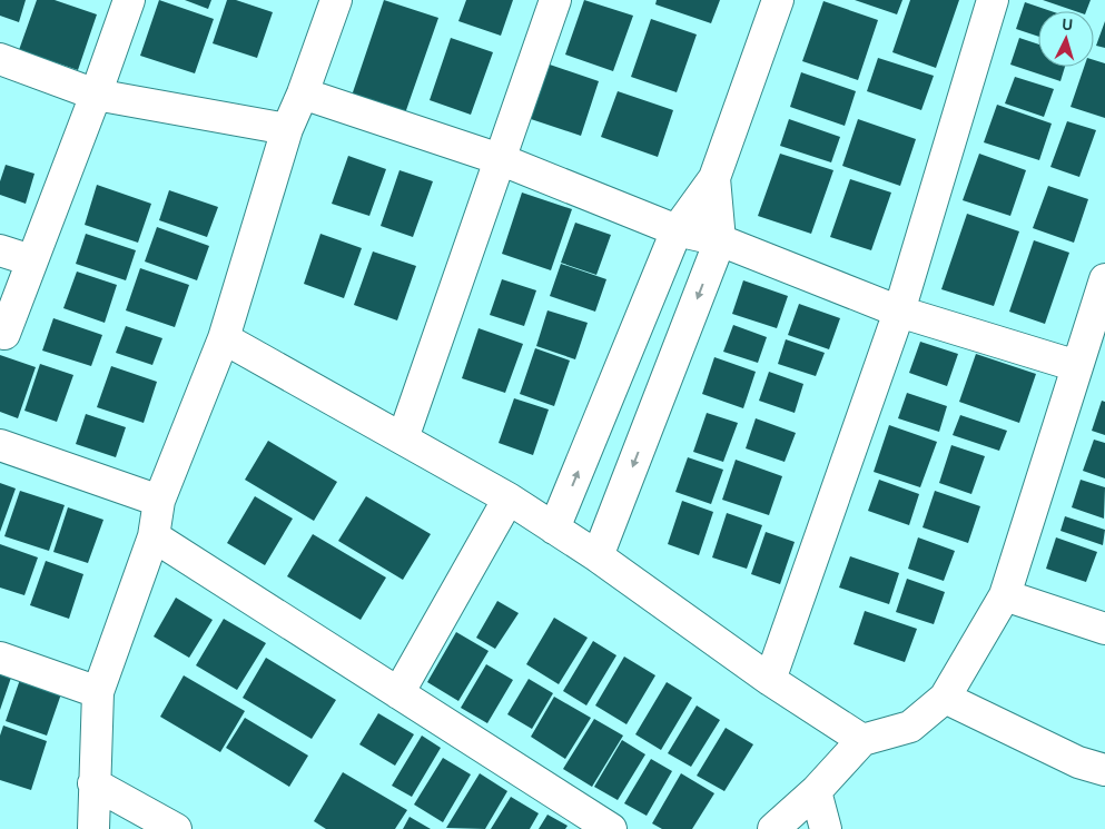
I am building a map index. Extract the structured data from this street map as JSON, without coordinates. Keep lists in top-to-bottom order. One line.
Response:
{"north":"top"}
